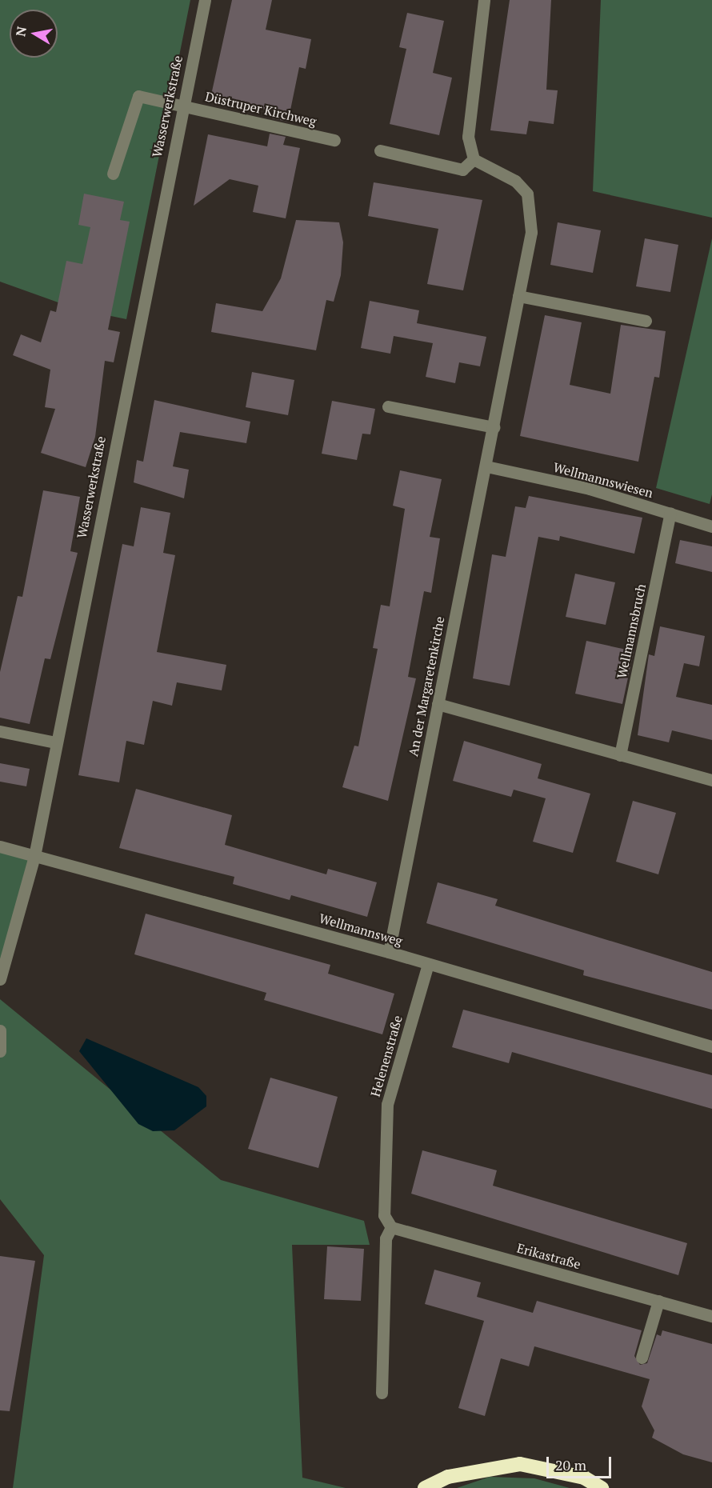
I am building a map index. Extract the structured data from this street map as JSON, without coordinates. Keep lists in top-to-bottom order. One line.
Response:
{"streets":{"street":["Wasserwerkstraße","Düstruper Kirchweg","Wellmannswiesen","Wellmannsbruch","An der Margaretenkirche","Wellmannsweg","Helenenstraße","Erikastraße"]},"crossings":[["Wasserwerkstraße","Düstruper Kirchweg"],["Wasserwerkstraße","Wellmannsweg"],["Wellmannswiesen","Wellmannsbruch"],["Wellmannswiesen","An der Margaretenkirche"],["An der Margaretenkirche","Wellmannsweg"],["Wellmannsweg","Helenenstraße"],["Helenenstraße","Erikastraße"]],"scale_bar":"20 m","north":"left"}
